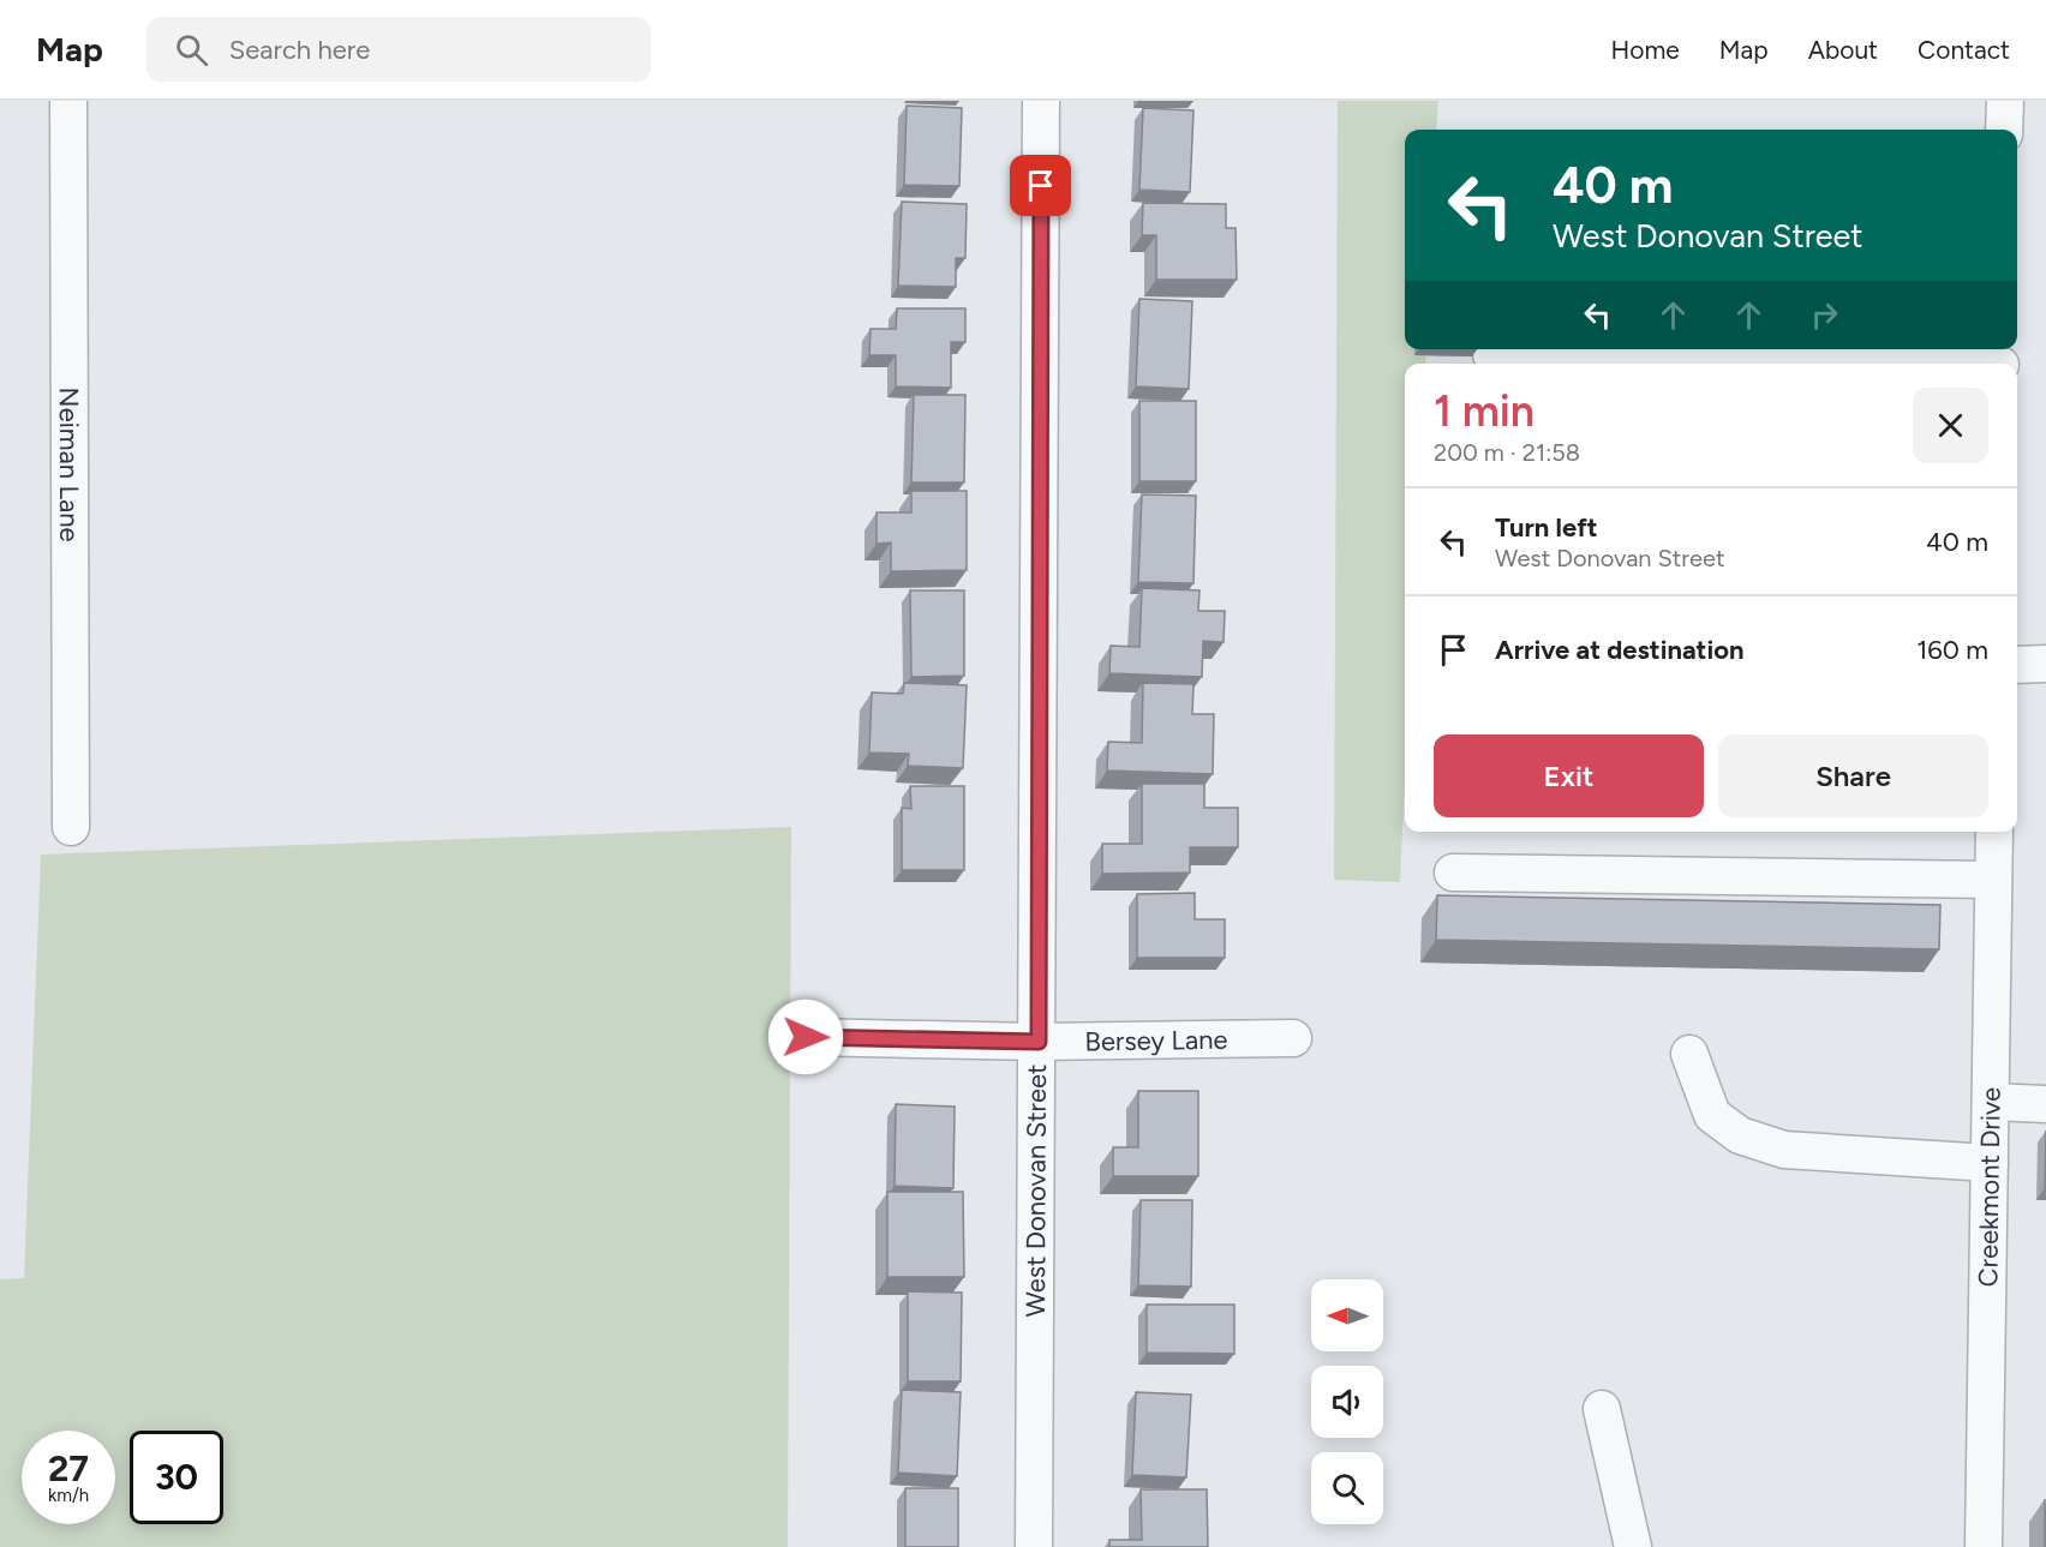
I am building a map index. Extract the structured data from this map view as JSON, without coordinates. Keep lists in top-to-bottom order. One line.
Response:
{"streets":{"street":["Neiman Lane","Bersey Lane","Creekmont Drive","West Donovan Street"]},"crossings":[["Bersey Lane","West Donovan Street"]],"north":"left","page":{"header":"Map","search":"Search here","nav":["Home","Map","About","Contact"],"turn":["40 m","West Donovan Street"],"heading":["1 min","200 m · 21:58"],"list":[{"name":"Turn left","note":"West Donovan Street","value":"40 m"},{"name":"Arrive at destination","value":"160 m"}],"buttons":["Exit","Share"],"speed":"27 km/h","limit":"30"}}
